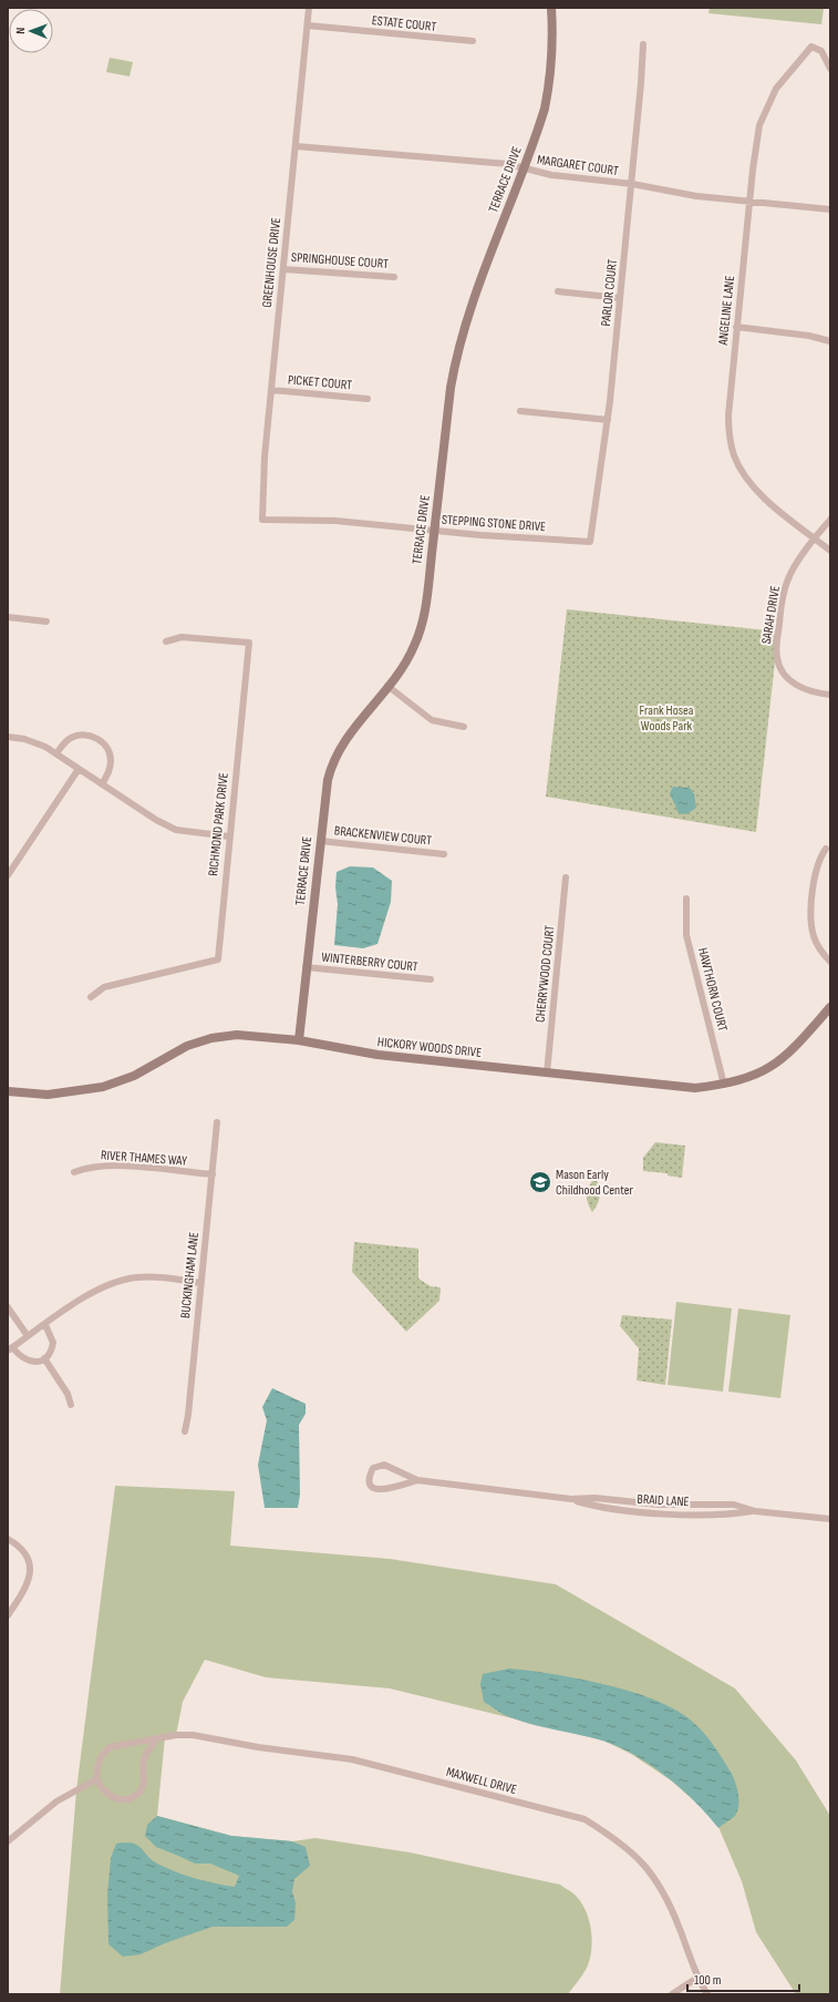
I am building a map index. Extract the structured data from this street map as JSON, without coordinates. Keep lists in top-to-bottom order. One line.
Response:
{"streets":{"street":["ESTATE COURT","MARGARET COURT","TERRACE DRIVE","SPRINGHOUSE COURT","GREENHOUSE DRIVE","PARLOR COURT","ANGELINE LANE","PICKET COURT","STEPPING STONE DRIVE","SARAH DRIVE","RICHMOND PARK DRIVE","BRACKENVIEW COURT","WINTERBERRY COURT","CHERRYWOOD COURT","HAWTHORN COURT","HICKORY WOODS DRIVE","RIVER THAMES WAY","BUCKINGHAM LANE","BRAID LANE","MAXWELL DRIVE"]},"crossings":[["ESTATE COURT","GREENHOUSE DRIVE"],["MARGARET COURT","TERRACE DRIVE"],["MARGARET COURT","GREENHOUSE DRIVE"],["MARGARET COURT","PARLOR COURT"],["MARGARET COURT","ANGELINE LANE"],["TERRACE DRIVE","STEPPING STONE DRIVE"],["TERRACE DRIVE","BRACKENVIEW COURT"],["TERRACE DRIVE","WINTERBERRY COURT"],["TERRACE DRIVE","HICKORY WOODS DRIVE"],["SPRINGHOUSE COURT","GREENHOUSE DRIVE"],["GREENHOUSE DRIVE","PICKET COURT"],["GREENHOUSE DRIVE","STEPPING STONE DRIVE"],["PARLOR COURT","STEPPING STONE DRIVE"],["ANGELINE LANE","SARAH DRIVE"],["CHERRYWOOD COURT","HICKORY WOODS DRIVE"],["HAWTHORN COURT","HICKORY WOODS DRIVE"],["RIVER THAMES WAY","BUCKINGHAM LANE"]],"parks":["Frank Hosea Woods Park"],"places":{"school or university":["Mason Early Childhood Center"]},"scale_bar":"100 m","north":"left"}
